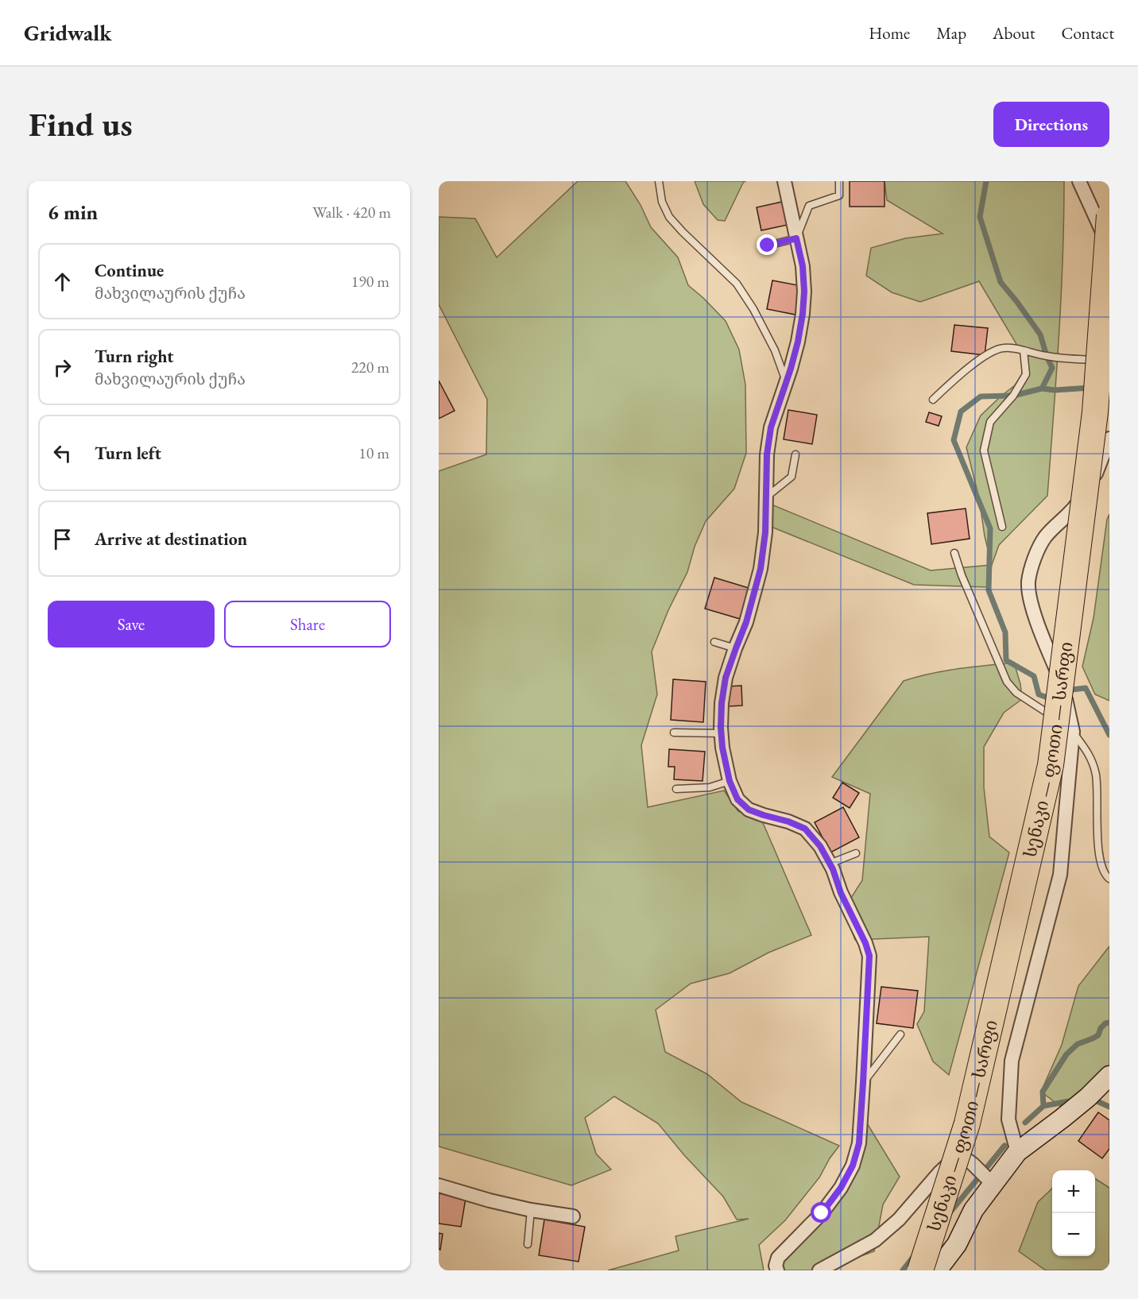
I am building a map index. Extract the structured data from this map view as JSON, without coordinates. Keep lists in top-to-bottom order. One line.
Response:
{"streets":{"highway":["სენაკი — ფოთი — სარფი"]},"page":{"header":"Gridwalk","nav":["Home","Map","About","Contact"],"buttons":["Directions",["Save","Share"]],"title":"Find us","heading":["6 min","Walk · 420 m"],"list":[["Continue","მახვილაურის ქუჩა","190 m"],["Turn right","მახვილაურის ქუჩა","220 m"],["Turn left","10 m"],"Arrive at destination"],"map_buttons":["+","−"]}}
